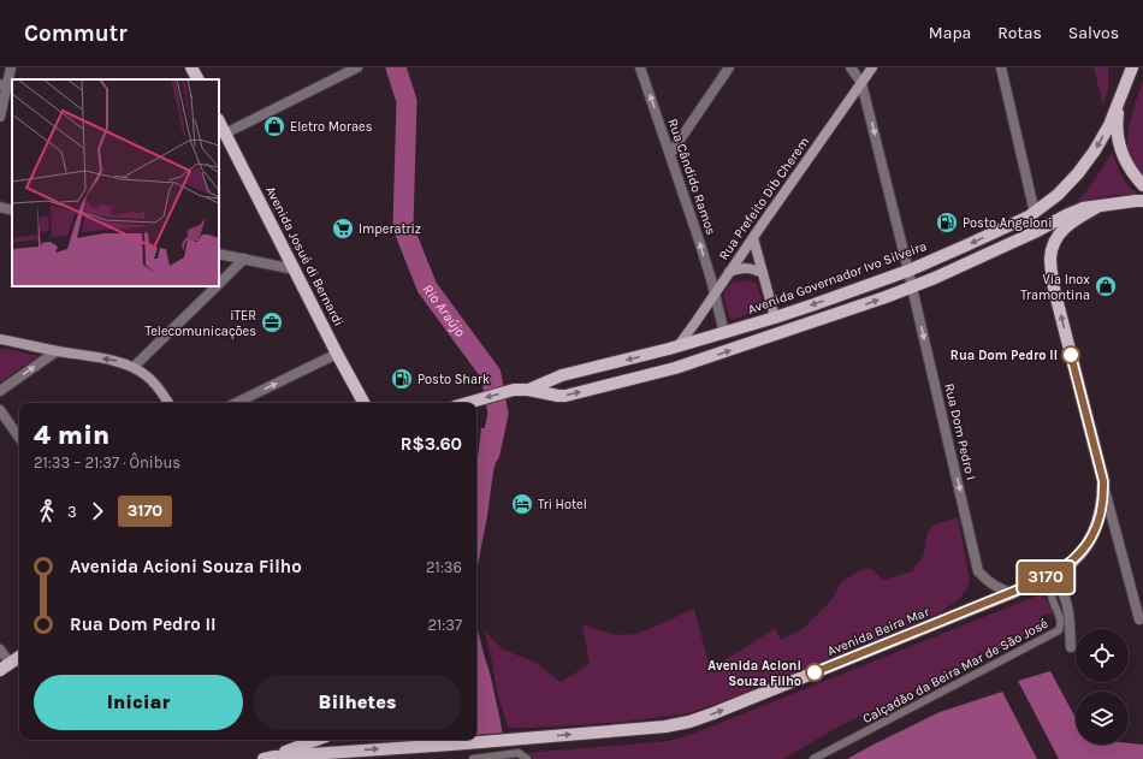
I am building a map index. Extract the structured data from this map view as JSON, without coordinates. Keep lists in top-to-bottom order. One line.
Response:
{"streets":{"main road":["Rua Prefeito Dib Cherem","Avenida Josué di Bernardi","Avenida Governador Ivo Silveira","Avenida Beira Mar"],"street":["Rua Cândido Ramos","Rua Dom Pedro I","Calçadão da Beira Mar de São José"]},"crossings":[["Rua Cândido Ramos","Rua Prefeito Dib Cherem"],["Rua Cândido Ramos","Avenida Governador Ivo Silveira"],["Rua Prefeito Dib Cherem","Avenida Governador Ivo Silveira"],["Rua Prefeito Dib Cherem","Rua Dom Pedro I"],["Avenida Governador Ivo Silveira","Rua Dom Pedro I"],["Rua Dom Pedro I","Avenida Beira Mar"],["Avenida Beira Mar","Calçadão da Beira Mar de São José"]],"one_way":["Rua Cândido Ramos","Rua Dom Pedro I","Avenida Beira Mar"],"water":["Rio Araújo"],"places":{"shop":["Eletro Moraes","Via Inox Tramontina"],"fuel station":["Posto Angeloni","Posto Shark"],"supermarket":["Imperatriz"],"office":["iTER Telecomunicações"],"other":["Rua Dom Pedro II","Avenida Acioni Souza Filho"],"hotel":["Tri Hotel"]},"lines":["bus line 3170"],"page":{"header":"Commutr","nav":["Mapa","Rotas","Salvos"],"on_map":"3170","heading":["4 min","21:33 – 21:37 · Ônibus","R$3.60"],"legs":["3","3170"],"list":[{"name":"Avenida Acioni Souza Filho","value":"21:36"},{"name":"Rua Dom Pedro II","value":"21:37"}],"buttons":["Iniciar","Bilhetes"]}}
